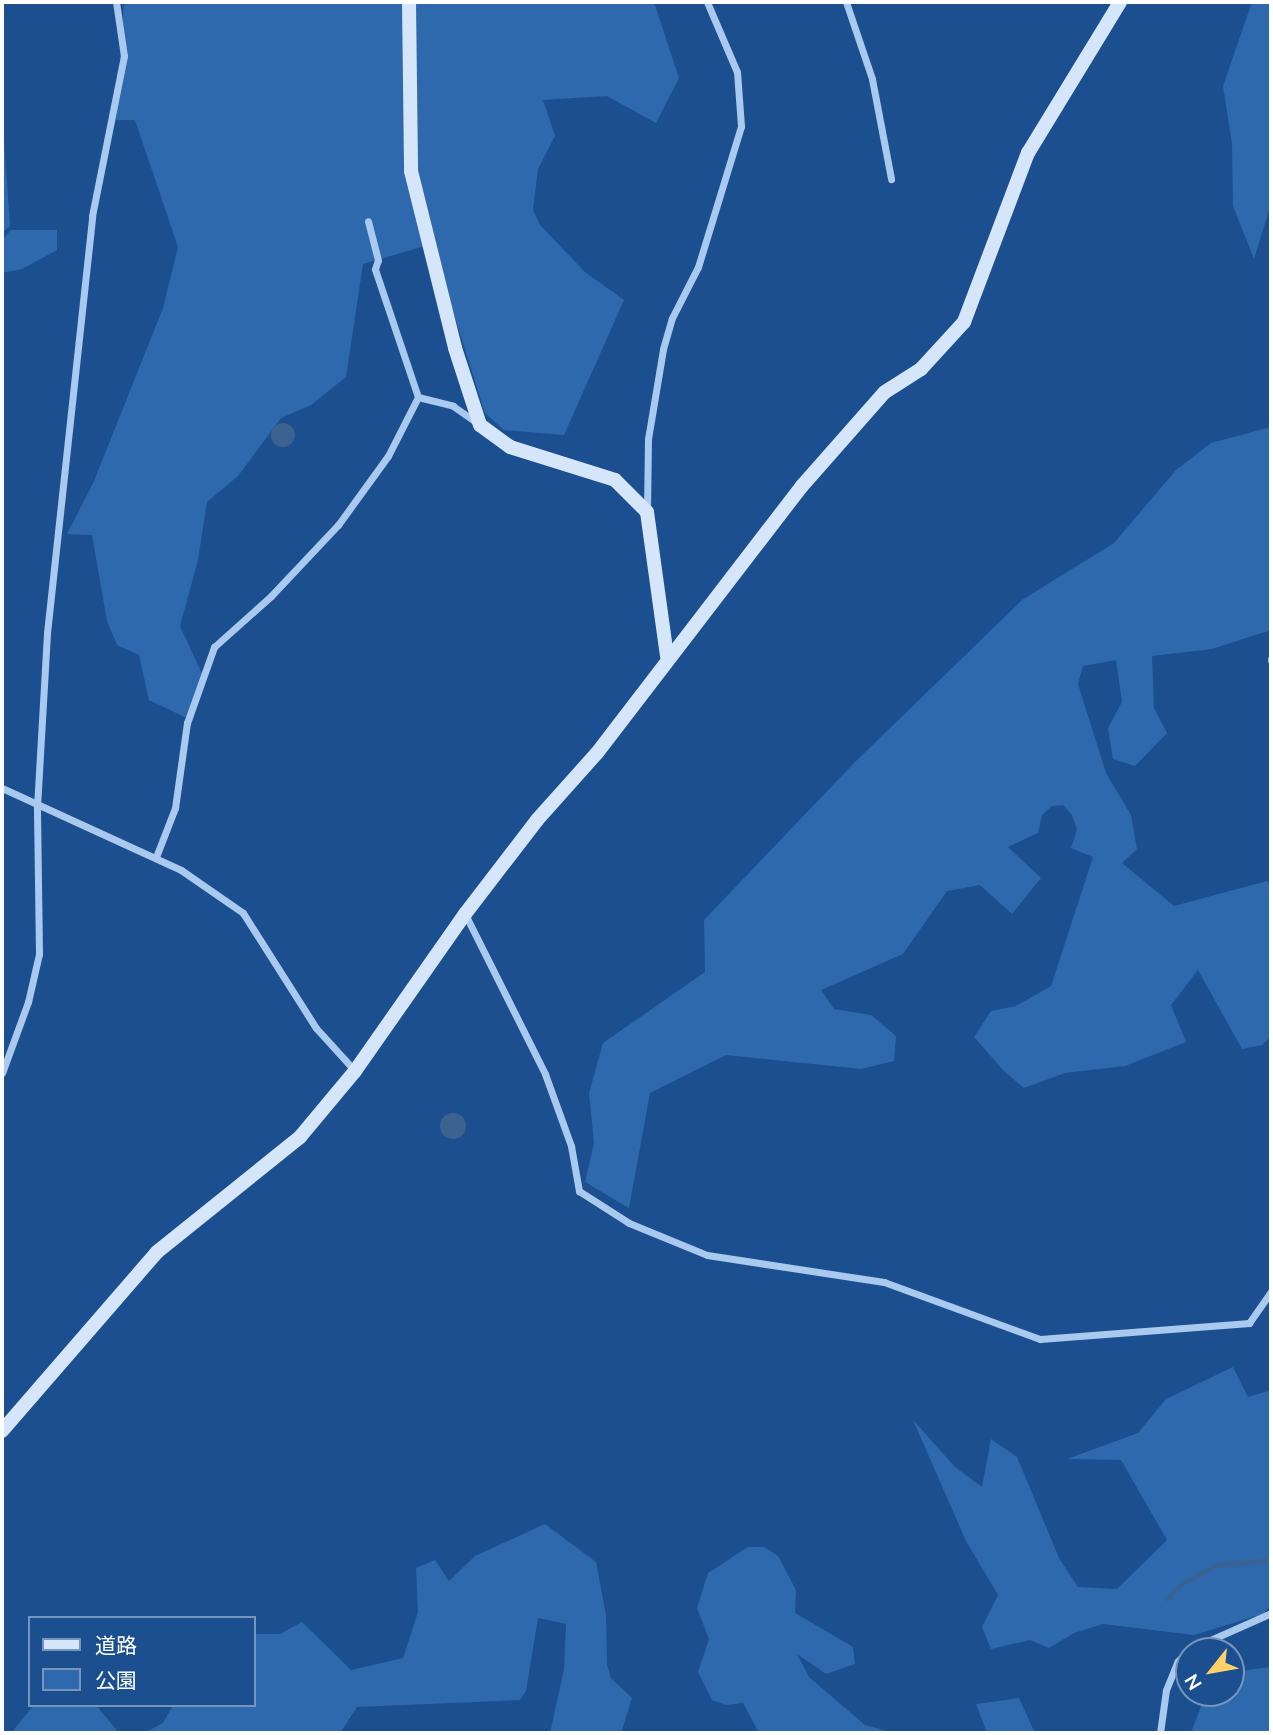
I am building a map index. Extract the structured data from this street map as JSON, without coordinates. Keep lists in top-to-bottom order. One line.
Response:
{"legend":["道路","公園"],"north":"bottom left"}
